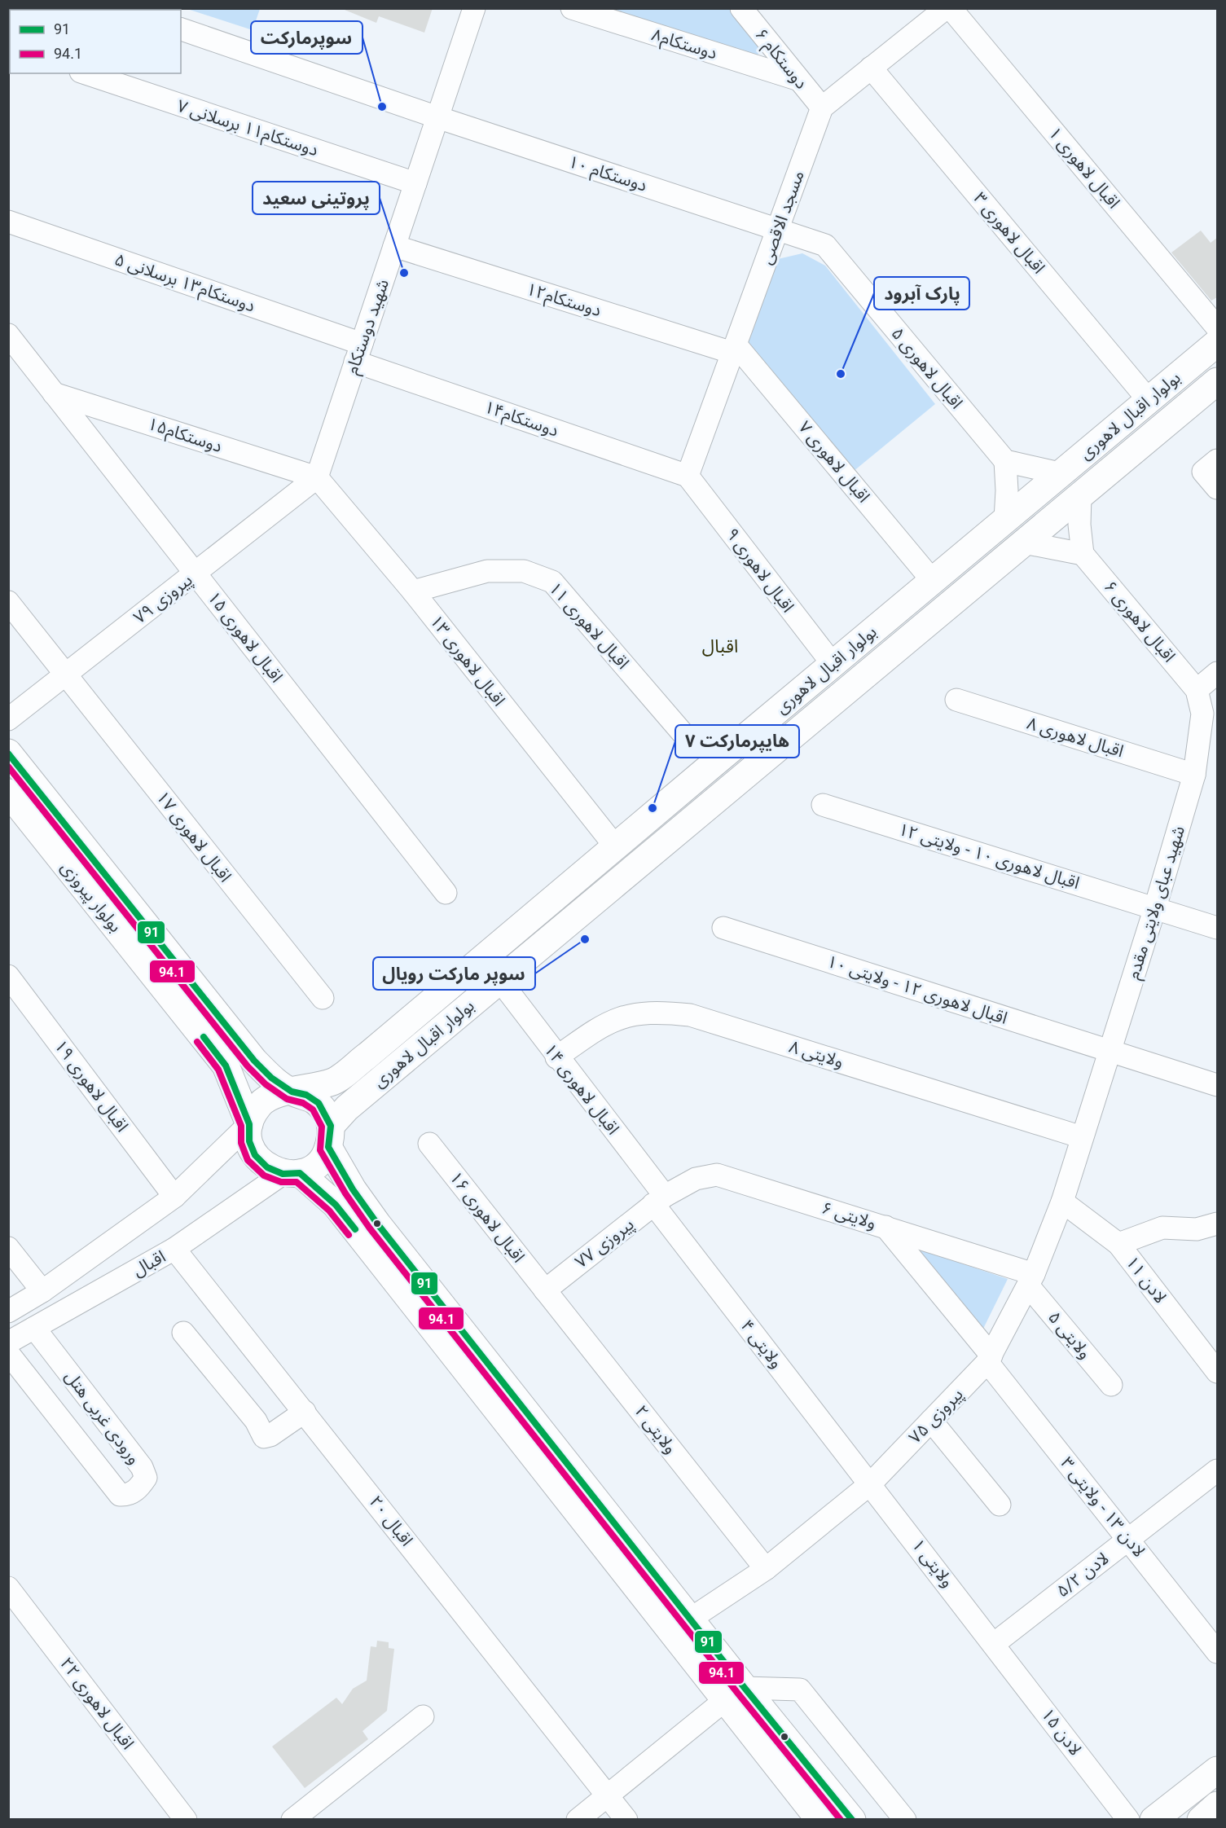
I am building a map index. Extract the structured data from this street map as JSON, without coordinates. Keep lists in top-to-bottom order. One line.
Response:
{"streets":{"main road":["بولوار اقبال لاهوری","بولوار پیروزی"],"street":["دوستکام۸","دوستکام ۶","دوستکام۱۱ برسلانی ۷","اقبال لاهوری ۱","دوستکام ۱۰","مسجد الاقصی","اقبال لاهوری ۳","دوستکام۱۳ برسلانی ۵","دوستکام۱۲","شهید دوستکام","اقبال لاهوری ۵","دوستکام۱۴","دوستکام۱۵","اقبال لاهوری ۷","اقبال لاهوری ۹","پیروزی ۷۹","اقبال لاهوری ۶","اقبال لاهوری ۱۱","اقبال لاهوری ۱۵","اقبال لاهوری ۱۳","اقبال لاهوری ۸","اقبال لاهوری ۱۷","اقبال لاهوری ۱۰ - ولایتی ۱۲","شهید عبای ولایتی مقدم","اقبال لاهوری ۱۲ - ولایتی ۱۰","ولایتی ۸","اقبال لاهوری ۱۹","اقبال لاهوری ۱۴","ولایتی ۶","اقبال لاهوری ۱۶","پیروزی ۷۷","اقبال","لادن ۱۱","ولایتی ۵","ولایتی ۴","پیروزی ۷۵","ورودی غربی هتل","ولایتی ۲","لادن ۱۳ - ولایتی ۳","اقبال ۲۰","ولایتی ۱","لادن ۵/۲","اقبال لاهوری ۲۲","لادن ۱۵"]},"crossings":[["دوستکام۸","دوستکام ۶"],["دوستکام ۶","مسجد الاقصی"],["دوستکام۱۱ برسلانی ۷","شهید دوستکام"],["دوستکام ۱۰","مسجد الاقصی"],["دوستکام ۱۰","شهید دوستکام"],["دوستکام ۱۰","اقبال لاهوری ۵"],["مسجد الاقصی","دوستکام۱۲"],["مسجد الاقصی","اقبال لاهوری ۵"],["مسجد الاقصی","دوستکام۱۴"],["مسجد الاقصی","اقبال لاهوری ۷"],["مسجد الاقصی","اقبال لاهوری ۹"],["اقبال لاهوری ۳","بولوار اقبال لاهوری"],["دوستکام۱۳ برسلانی ۵","شهید دوستکام"],["دوستکام۱۳ برسلانی ۵","دوستکام۱۴"],["دوستکام۱۲","شهید دوستکام"],["دوستکام۱۲","اقبال لاهوری ۷"],["شهید دوستکام","دوستکام۱۴"],["شهید دوستکام","دوستکام۱۵"],["شهید دوستکام","پیروزی ۷۹"],["شهید دوستکام","اقبال لاهوری ۱۳"],["بولوار اقبال لاهوری","اقبال لاهوری ۷"],["بولوار اقبال لاهوری","اقبال لاهوری ۹"],["بولوار اقبال لاهوری","اقبال لاهوری ۱۳"],["بولوار اقبال لاهوری","بولوار پیروزی"],["بولوار اقبال لاهوری","اقبال لاهوری ۱۴"],["بولوار اقبال لاهوری","اقبال"],["دوستکام۱۴","اقبال لاهوری ۹"],["دوستکام۱۵","پیروزی ۷۹"],["دوستکام۱۵","اقبال لاهوری ۱۵"],["دوستکام۱۵","اقبال لاهوری ۱۳"],["پیروزی ۷۹","اقبال لاهوری ۱۵"],["پیروزی ۷۹","اقبال لاهوری ۱۳"],["پیروزی ۷۹","اقبال لاهوری ۱۷"],["اقبال لاهوری ۶","شهید عبای ولایتی مقدم"],["اقبال لاهوری ۱۱","اقبال لاهوری ۱۳"],["اقبال لاهوری ۸","شهید عبای ولایتی مقدم"],["اقبال لاهوری ۱۰ - ولایتی ۱۲","شهید عبای ولایتی مقدم"],["بولوار پیروزی","اقبال"],["شهید عبای ولایتی مقدم","اقبال لاهوری ۱۲ - ولایتی ۱۰"],["شهید عبای ولایتی مقدم","ولایتی ۸"],["شهید عبای ولایتی مقدم","پیروزی ۷۵"],["ولایتی ۸","اقبال لاهوری ۱۴"],["ولایتی ۸","پیروزی ۷۵"],["اقبال لاهوری ۱۴","ولایتی ۶"],["اقبال لاهوری ۱۴","پیروزی ۷۷"],["اقبال لاهوری ۱۴","ولایتی ۴"],["ولایتی ۶","پیروزی ۷۷"],["ولایتی ۶","ولایتی ۵"],["ولایتی ۶","ولایتی ۴"],["ولایتی ۶","پیروزی ۷۵"],["ولایتی ۶","لادن ۱۳ - ولایتی ۳"],["اقبال لاهوری ۱۶","پیروزی ۷۷"],["اقبال لاهوری ۱۶","ولایتی ۲"],["پیروزی ۷۷","ولایتی ۴"],["پیروزی ۷۷","ولایتی ۲"],["اقبال","ورودی غربی هتل"],["اقبال","اقبال ۲۰"],["لادن ۱۱","پیروزی ۷۵"],["ولایتی ۵","پیروزی ۷۵"],["ولایتی ۴","پیروزی ۷۵"],["ولایتی ۴","ولایتی ۱"],["پیروزی ۷۵","ولایتی ۲"],["پیروزی ۷۵","لادن ۱۳ - ولایتی ۳"],["پیروزی ۷۵","ولایتی ۱"],["لادن ۱۳ - ولایتی ۳","لادن ۵/۲"],["ولایتی ۱","لادن ۵/۲"],["ولایتی ۱","لادن ۱۵"],["لادن ۵/۲","لادن ۱۵"]],"districts":["اقبال"],"places":["سوپرمارکت","پروتینی سعید","پارک آبرود","هایپرمارکت ۷","سوپر مارکت رویال"],"lines":["transit line 91","transit line 94.1"],"legend":["91","94.1"]}
